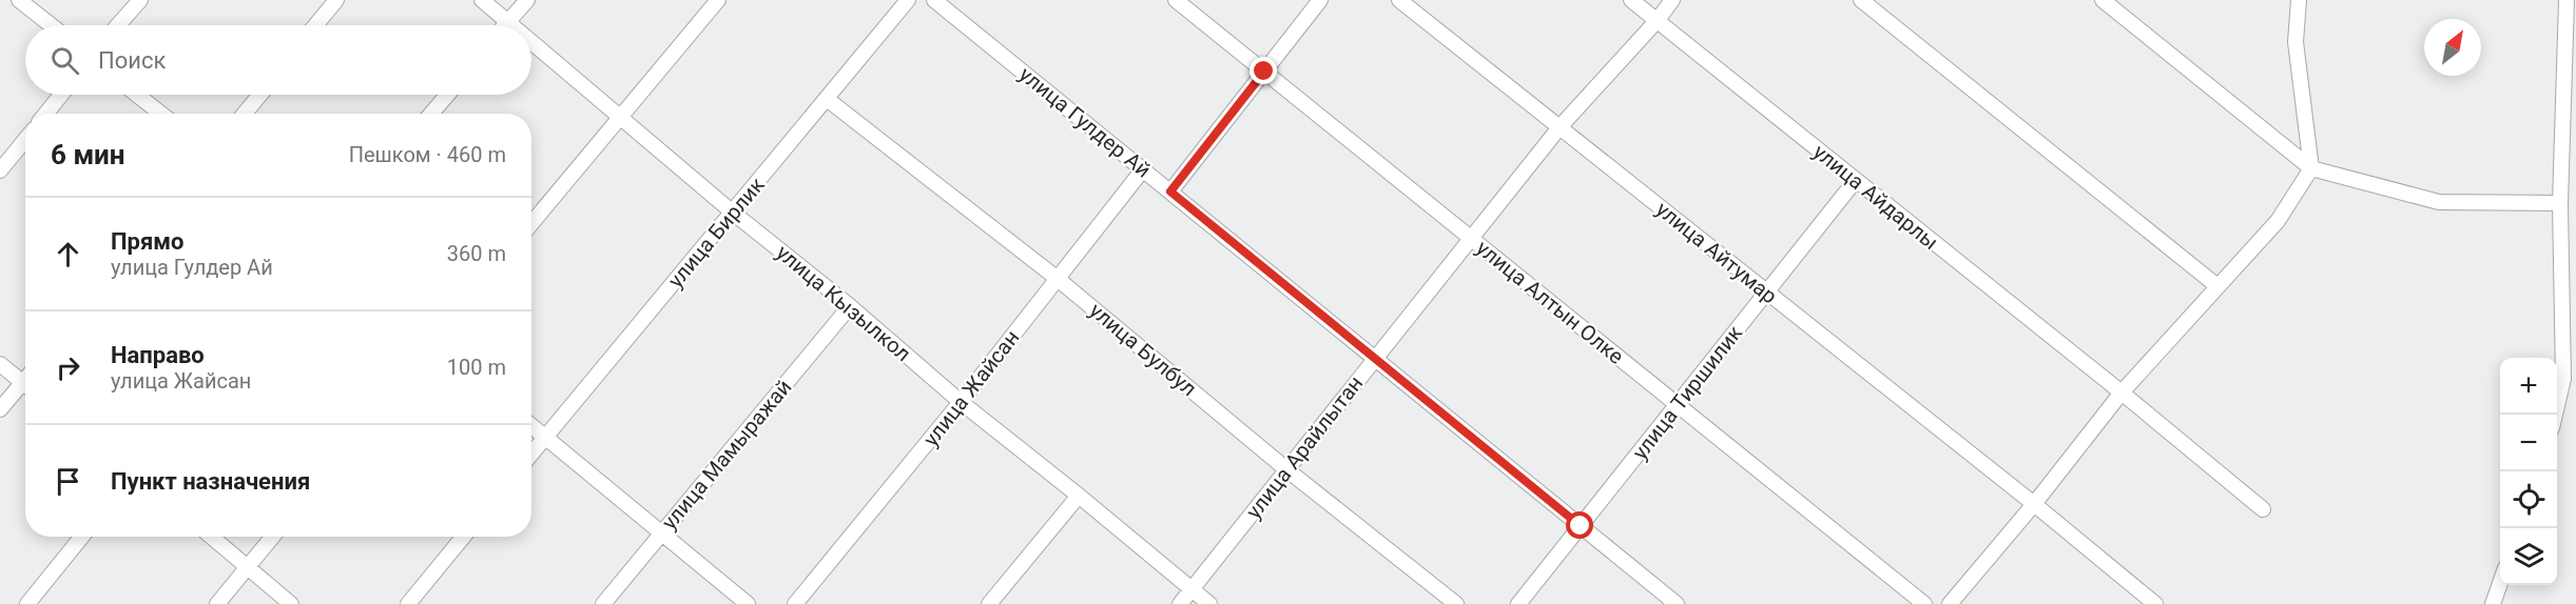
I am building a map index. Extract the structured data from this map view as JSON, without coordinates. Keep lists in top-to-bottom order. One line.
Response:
{"streets":{"street":["улица Гулдер Ай","улица Айдарлы","улица Бирлик","улица Айтумар","улица Алтын Олке","улица Кызылкол","улица Булбул","улица Жайсан","улица Тиршилик","улица Арайлытан","улица Мамыражай"]},"crossings":[["улица Гулдер Ай","улица Жайсан"],["улица Гулдер Ай","улица Тиршилик"],["улица Гулдер Ай","улица Арайлытан"],["улица Айдарлы","улица Тиршилик"],["улица Айдарлы","улица Арайлытан"],["улица Бирлик","улица Кызылкол"],["улица Бирлик","улица Булбул"],["улица Айтумар","улица Тиршилик"],["улица Айтумар","улица Арайлытан"],["улица Алтын Олке","улица Тиршилик"],["улица Алтын Олке","улица Арайлытан"],["улица Кызылкол","улица Жайсан"],["улица Кызылкол","улица Арайлытан"],["улица Кызылкол","улица Мамыражай"],["улица Булбул","улица Жайсан"],["улица Булбул","улица Арайлытан"]],"north":"top right","page":{"search":"Поиск","heading":["6 мин","Пешком · 460 m"],"list":[["Прямо","улица Гулдер Ай","360 m"],["Направо","улица Жайсан","100 m"],"Пункт назначения"],"map_buttons":["+","−"]}}
